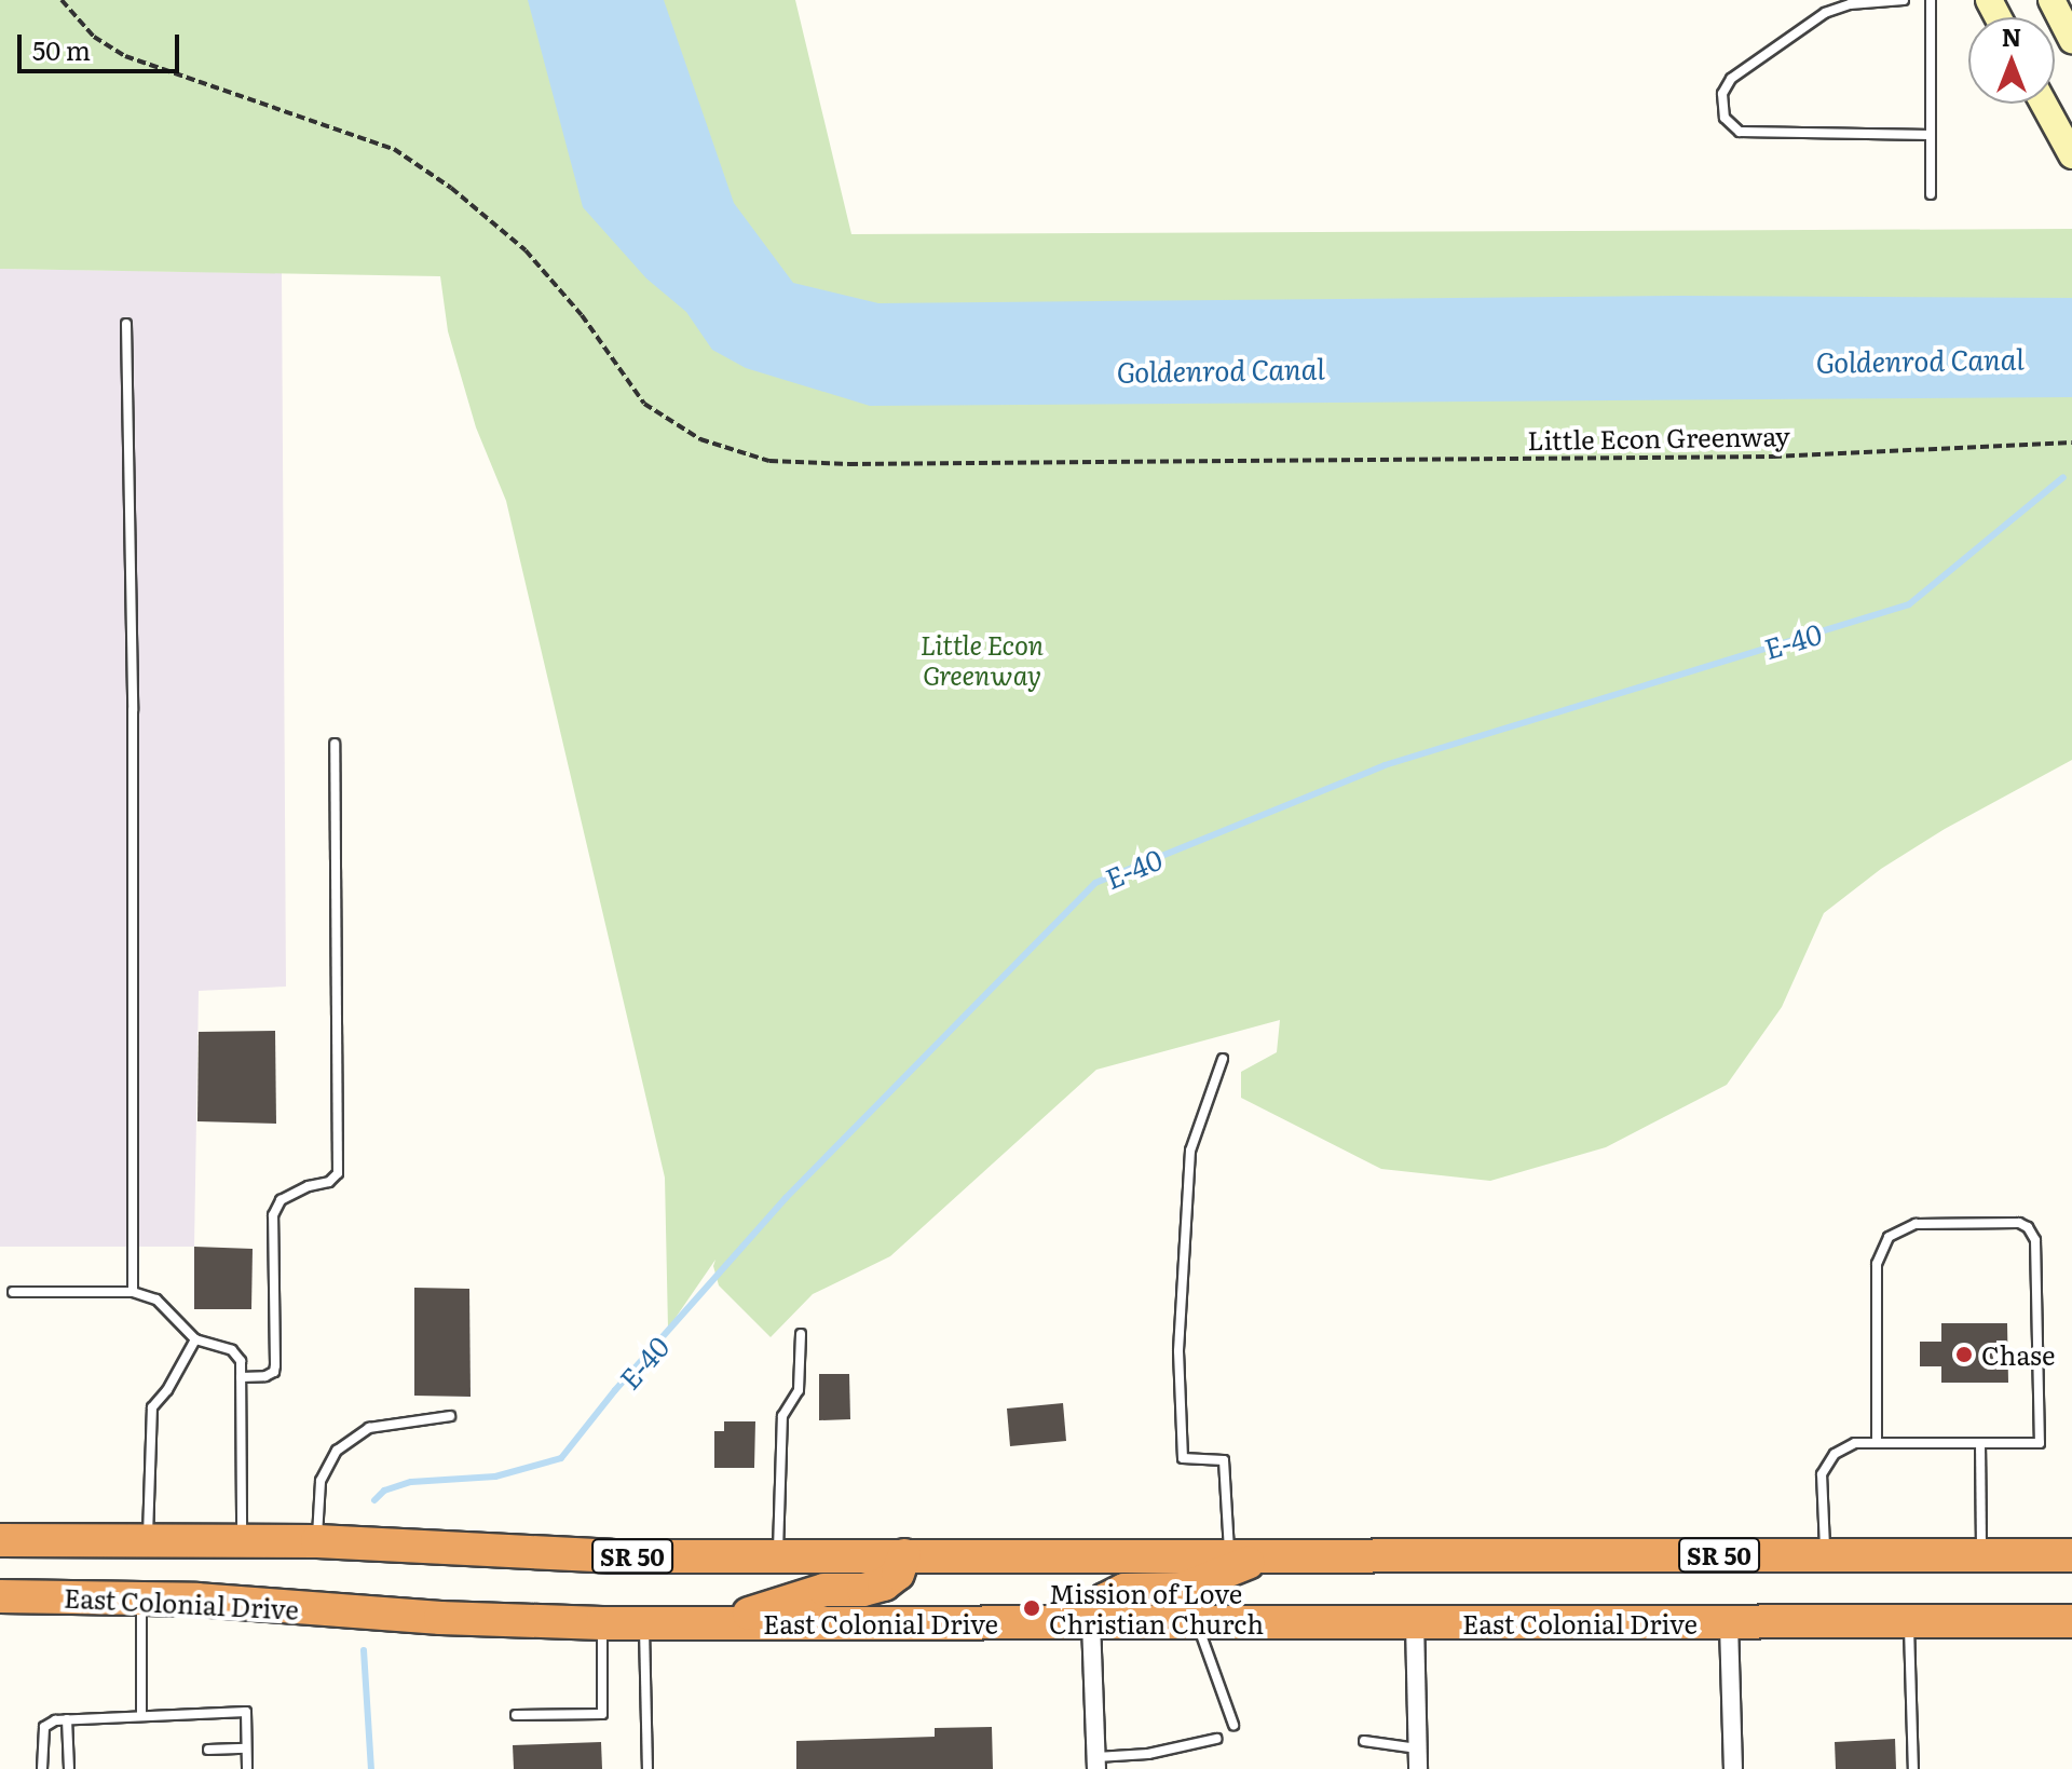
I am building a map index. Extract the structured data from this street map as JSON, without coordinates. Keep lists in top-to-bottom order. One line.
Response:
{"streets":{"highway":["SR 50","East Colonial Drive"],"path":["Little Econ Greenway"]},"water":["Goldenrod Canal","E-40"],"parks":["Little Econ Greenway"],"places":["Chase","Mission of Love Christian Church"],"scale_bar":"50 m","north":"top"}
